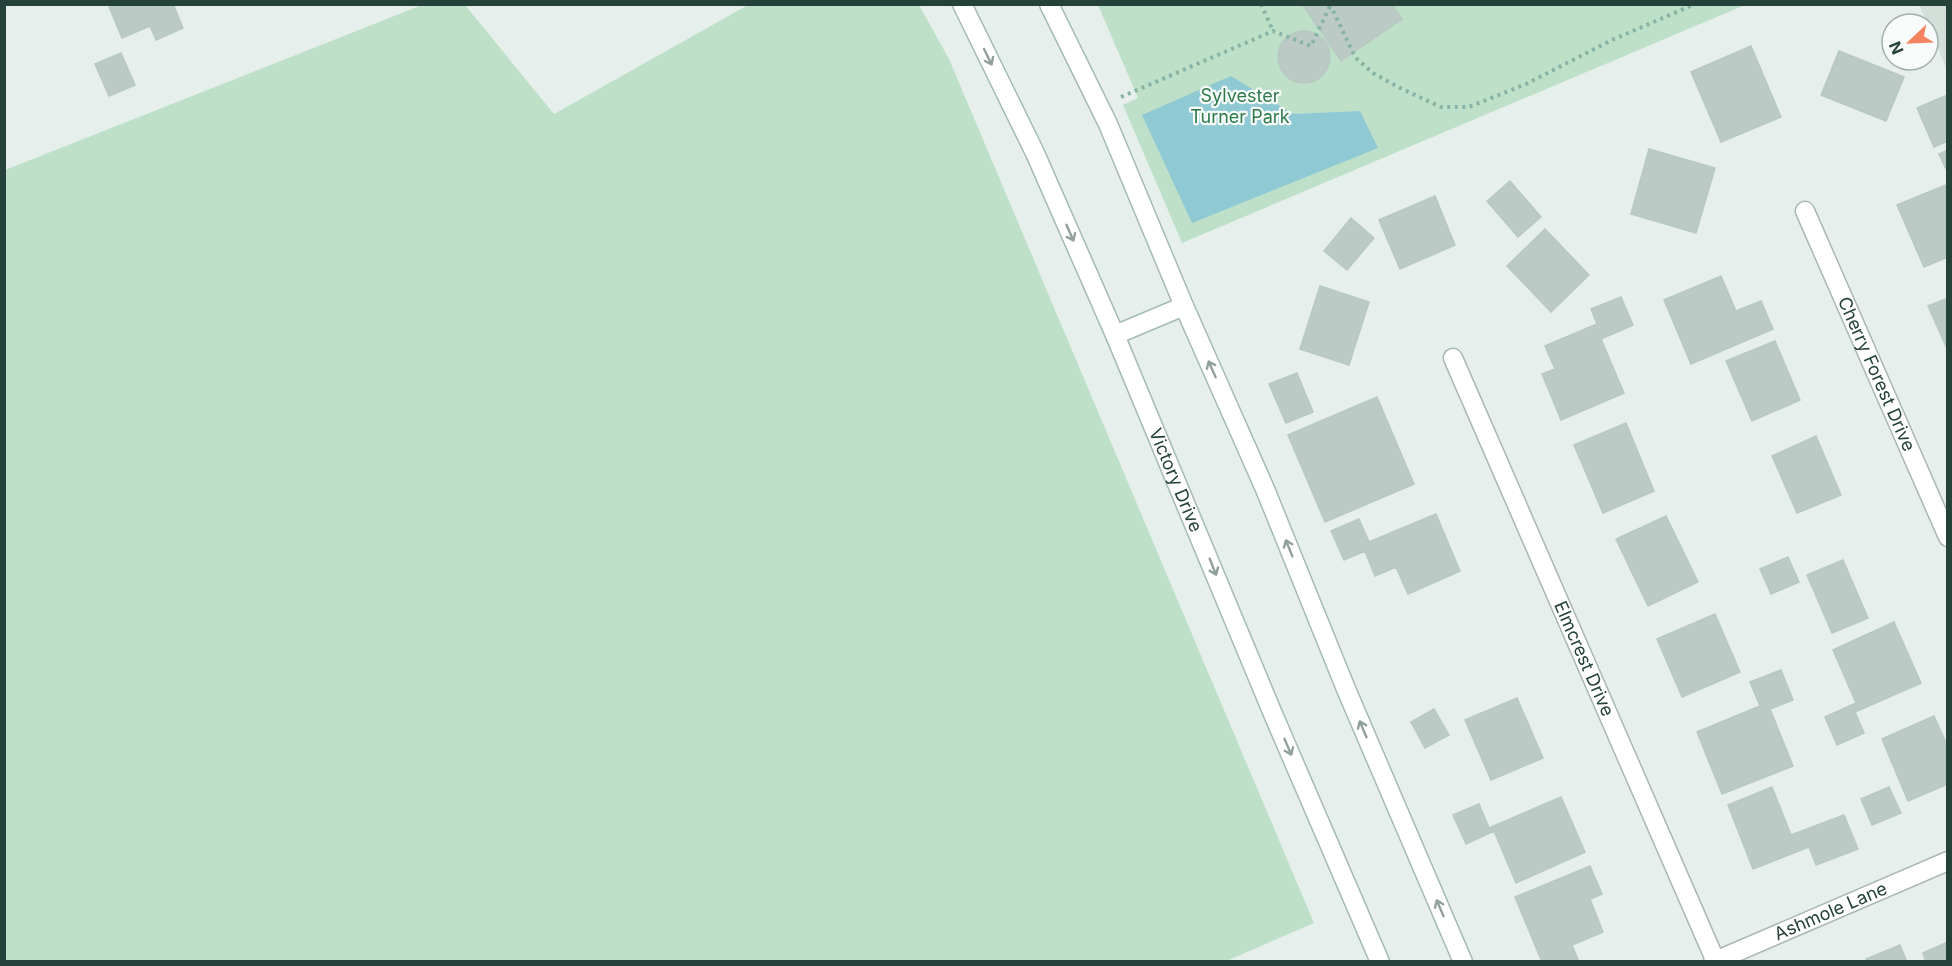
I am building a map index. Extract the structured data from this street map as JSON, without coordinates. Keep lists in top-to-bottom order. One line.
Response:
{"streets":{"main road":["Cherry Forest Drive","Victory Drive","Elmcrest Drive","Ashmole Lane"]},"crossings":[["Elmcrest Drive","Ashmole Lane"]],"parks":["Sylvester Turner Park"],"north":"bottom left"}
